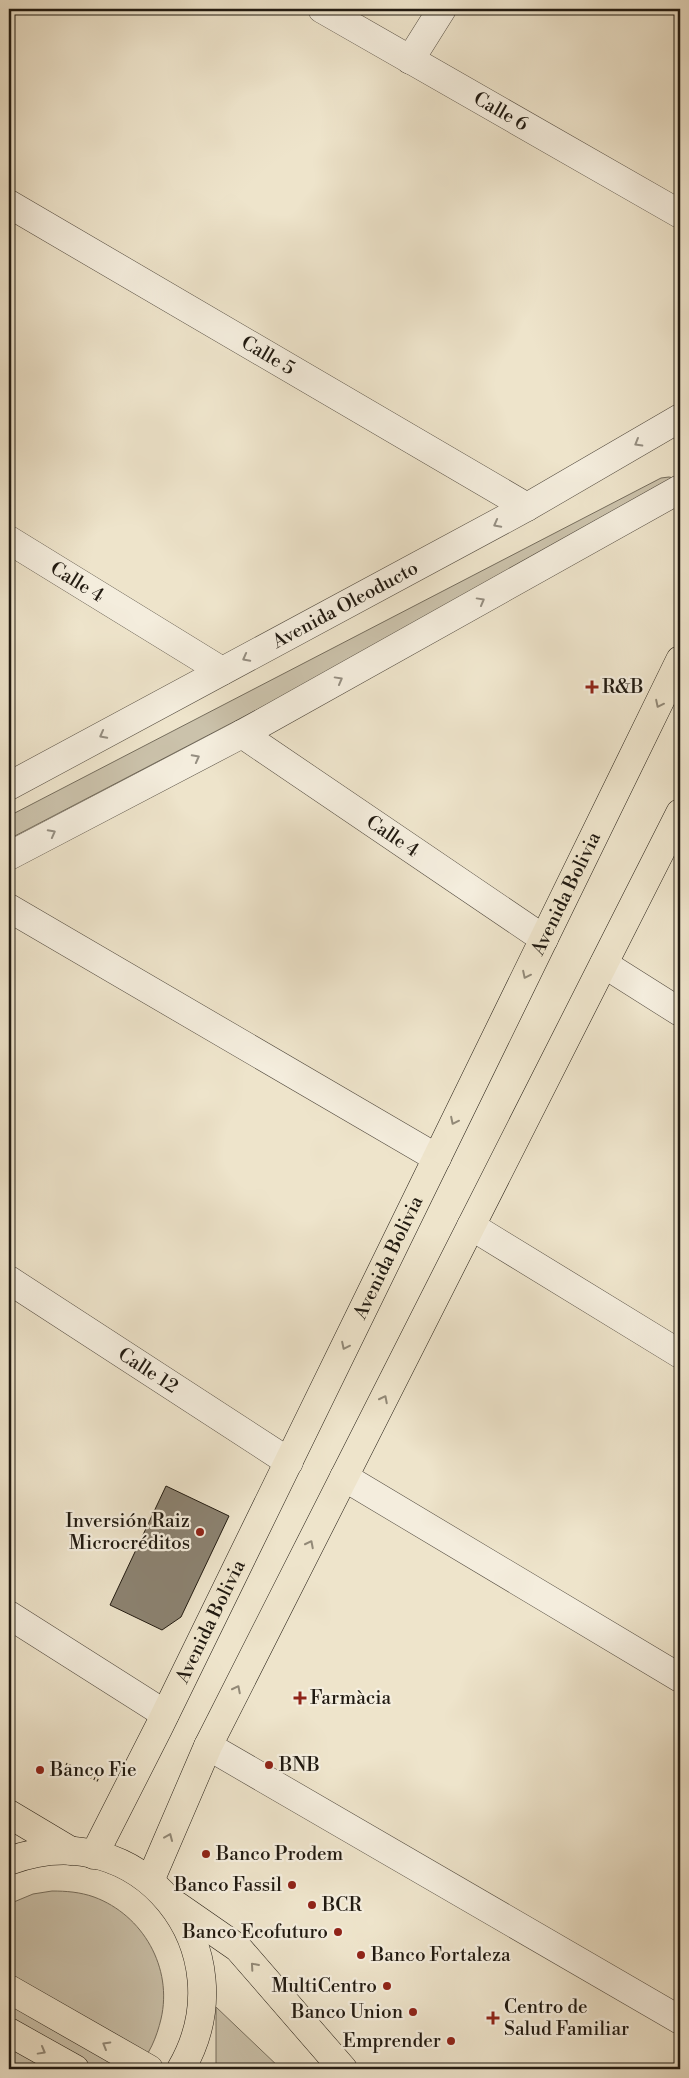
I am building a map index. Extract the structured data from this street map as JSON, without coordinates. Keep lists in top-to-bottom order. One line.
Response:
{"streets":{"main road":["Avenida Bolivia"],"street":["Calle 6","Calle 5","Calle 4","Avenida Oleoducto","Calle 12"]},"crossings":[["Calle 5","Avenida Oleoducto"],["Calle 4","Avenida Oleoducto"],["Calle 4","Avenida Bolivia"],["Avenida Bolivia","Calle 12"]],"places":{"health":["R&B","Farmàcia","Centro de Salud Familiar"],"other":["Inversión Raiz Microcréditos","BNB","Banco Fie","Banco Prodem","Banco Fassil","BCR","Banco Ecofuturo","Banco Fortaleza","MultiCentro","Banco Union","Emprender"]}}
